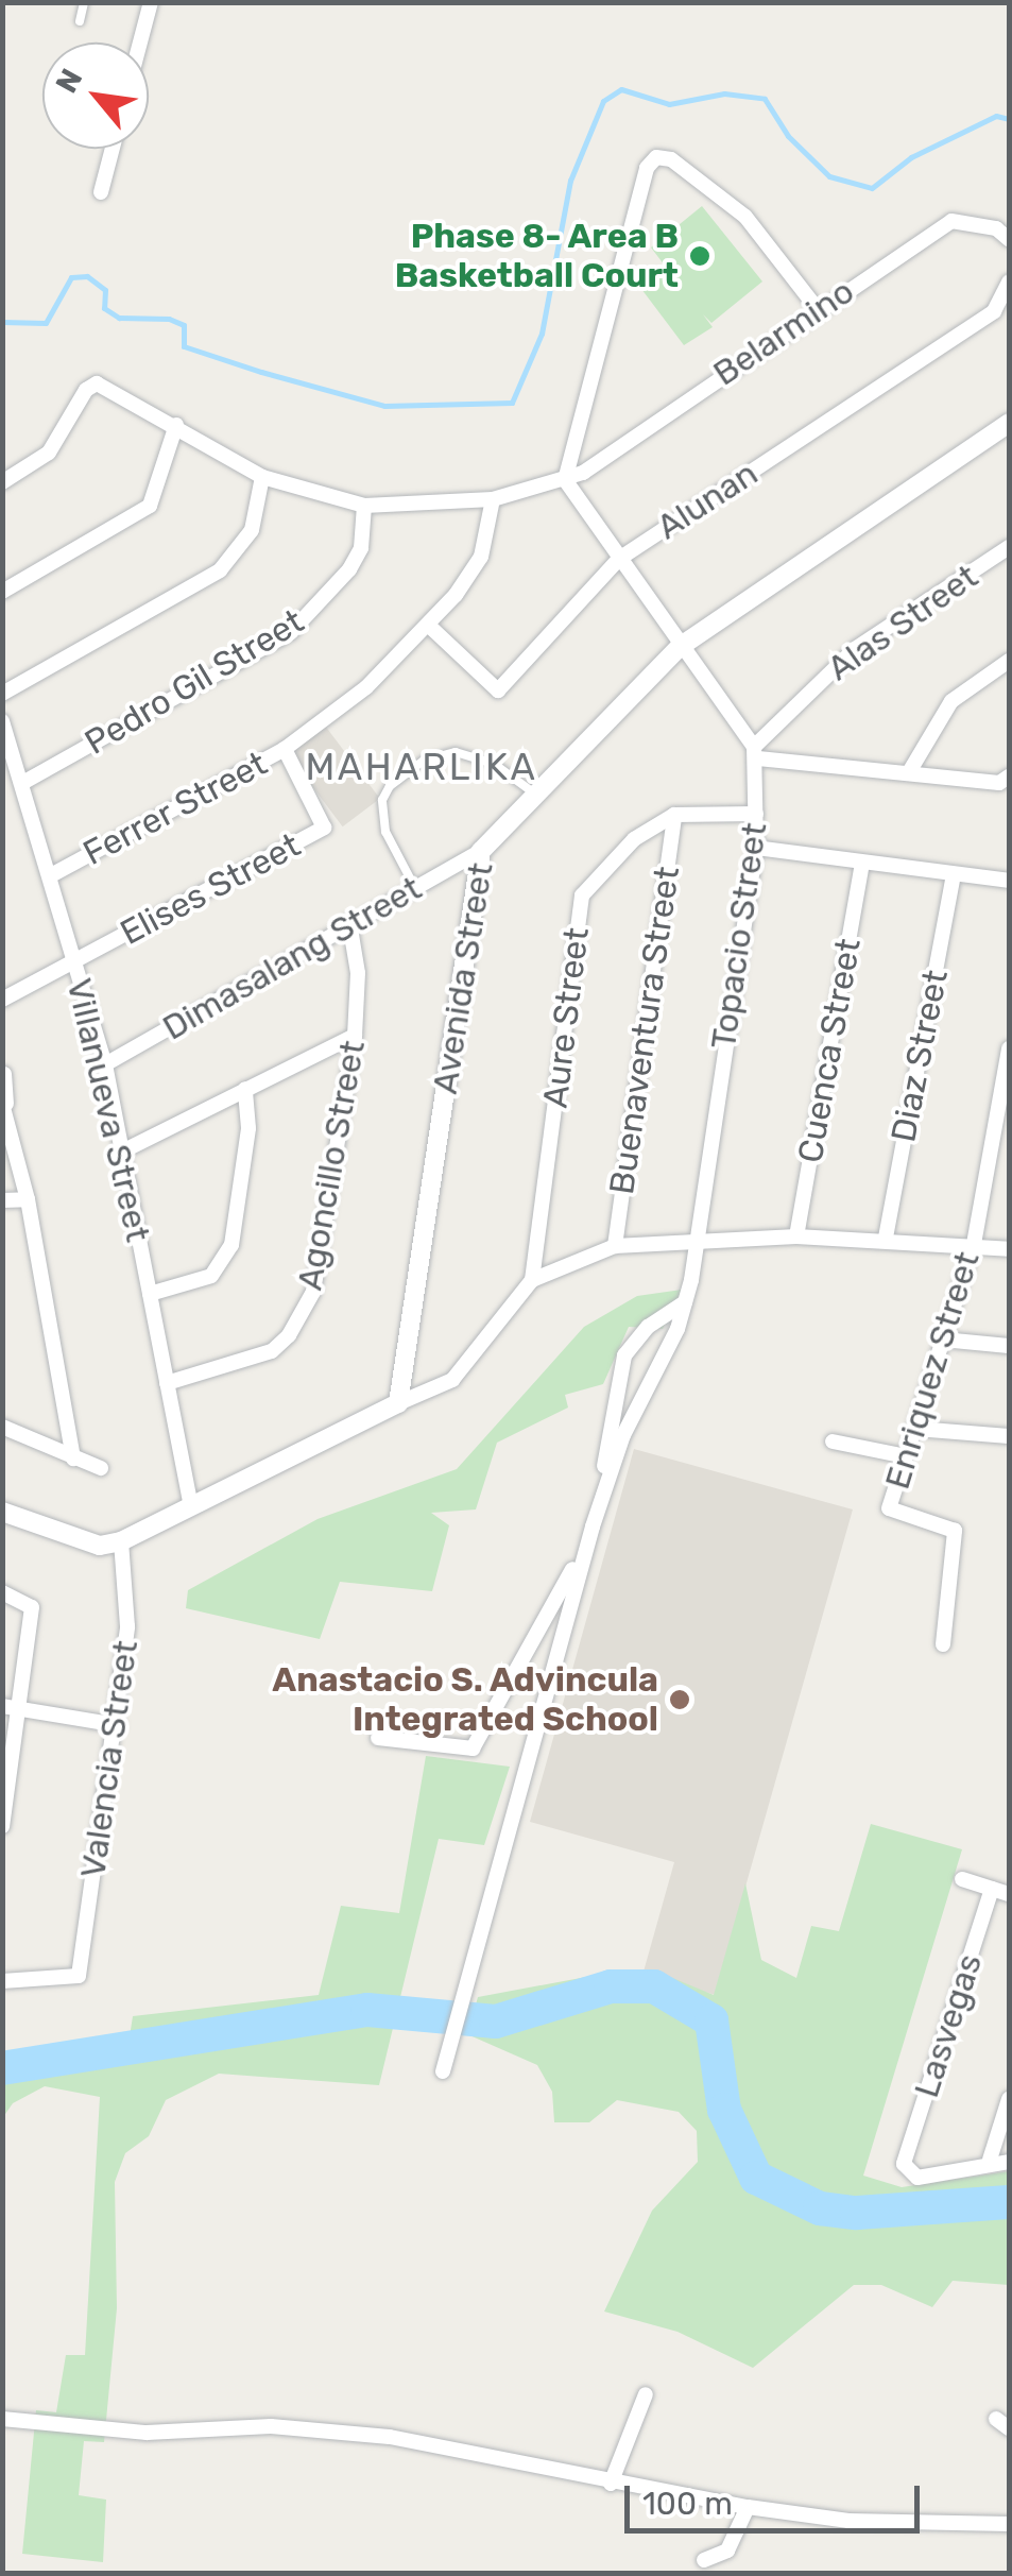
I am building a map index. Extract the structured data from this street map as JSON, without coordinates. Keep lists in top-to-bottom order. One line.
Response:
{"streets":{"street":["Belarmino","Alunan","Alas Street","Pedro Gil Street","Ferrer Street","Elises Street","Topacio Street","Dimasalang Street","Avenida Street","Aure Street","Buenaventura Street","Cuenca Street","Diaz Street","Villanueva Street","Agoncillo Street","Enriquez Street","Valencia Street","Lasvegas"]},"crossings":[["Belarmino","Pedro Gil Street"],["Belarmino","Ferrer Street"],["Alunan","Ferrer Street"],["Alas Street","Topacio Street"],["Pedro Gil Street","Villanueva Street"],["Ferrer Street","Elises Street"],["Ferrer Street","Villanueva Street"],["Elises Street","Villanueva Street"],["Dimasalang Street","Avenida Street"],["Dimasalang Street","Villanueva Street"],["Dimasalang Street","Agoncillo Street"],["Aure Street","Buenaventura Street"],["Villanueva Street","Agoncillo Street"]],"districts":["MAHARLIKA"],"places":["Phase 8- Area B Basketball Court","Anastacio S. Advincula Integrated School"],"scale_bar":"100 m","north":"top left"}
